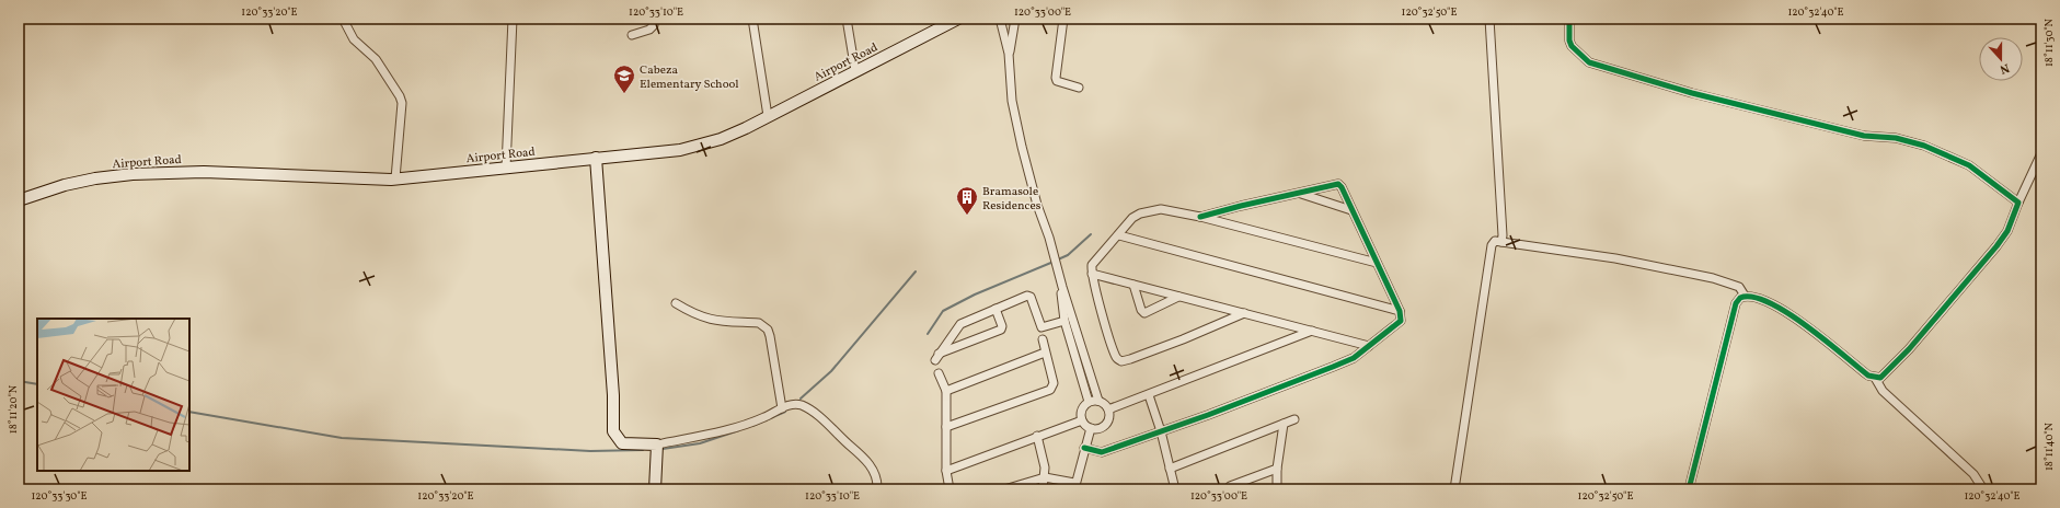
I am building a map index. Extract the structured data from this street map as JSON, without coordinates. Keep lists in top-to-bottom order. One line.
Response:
{"streets":{"main road":["Airport Road"]},"places":{"school or university":["Cabeza Elementary School"],"building":["Bramasole Residences"]},"north":"bottom","coordinates":["120°33'20\"E","120°33'10\"E","120°33'00\"E","120°32'50\"E","120°32'40\"E","18°11'30\"N","18°11'20\"N","18°11'40\"N","120°33'30\"E"]}
